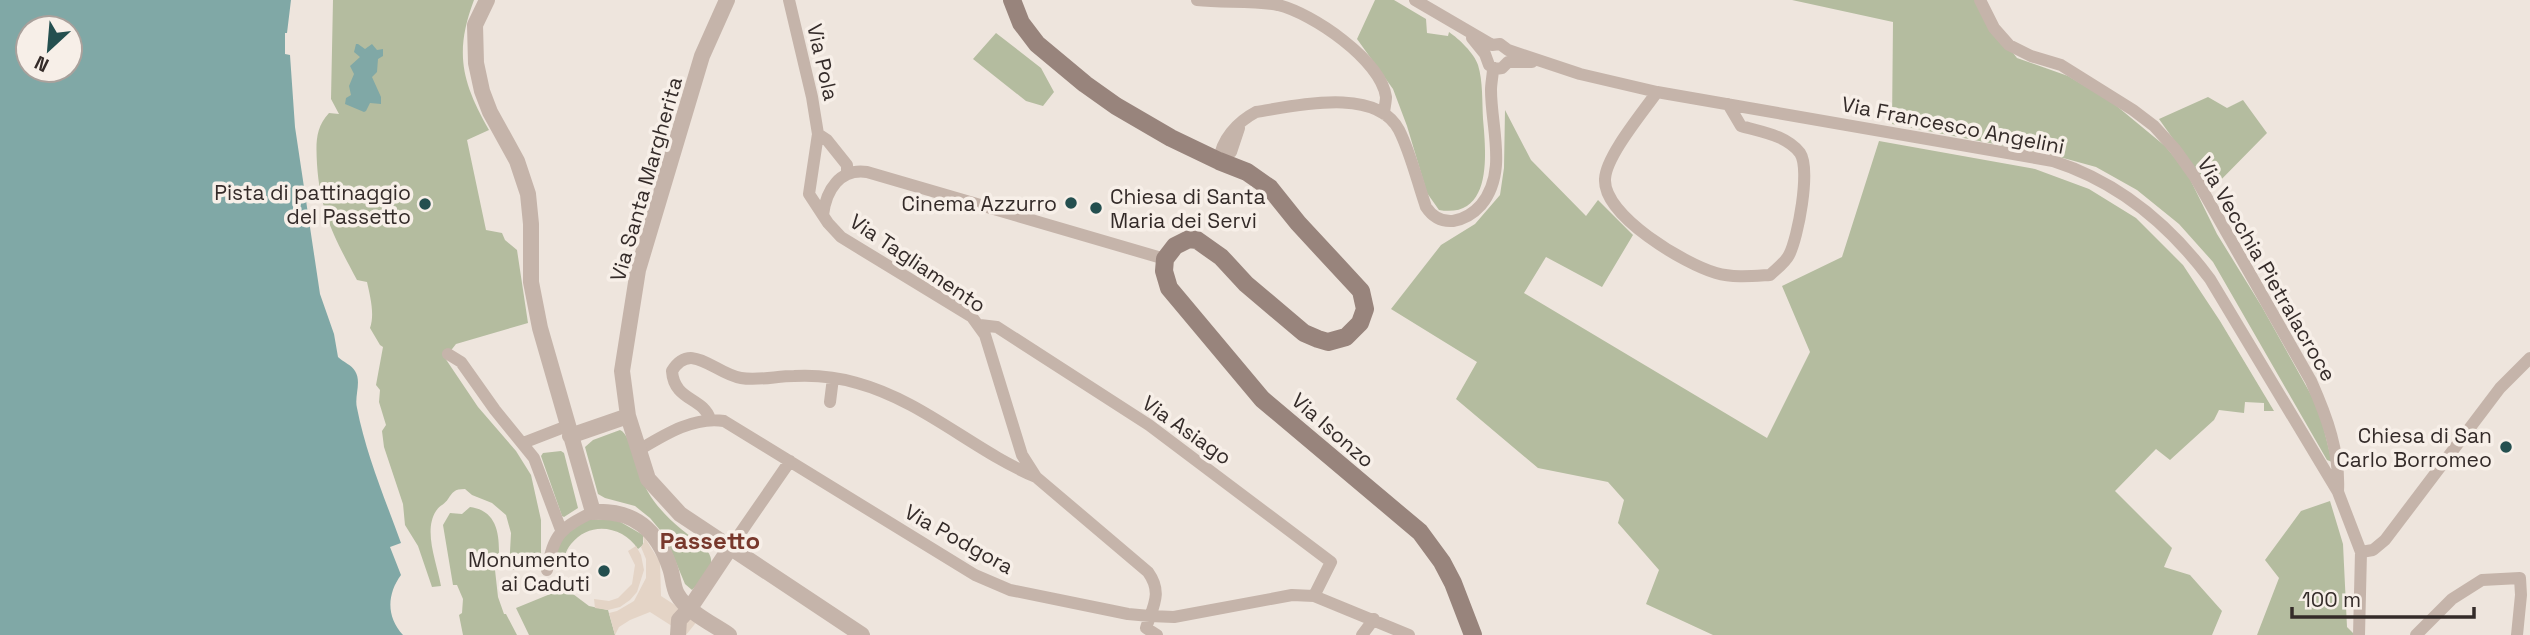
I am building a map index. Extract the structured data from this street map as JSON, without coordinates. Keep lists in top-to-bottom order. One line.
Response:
{"streets":{"main road":["Via Isonzo"],"street":["Via Pola","Via Francesco Angelini","Via Santa Margherita","Via Tagliamento","Via Vecchia Pietralacroce","Via Asiago","Via Podgora"]},"crossings":[["Via Pola","Via Tagliamento"],["Via Francesco Angelini","Via Vecchia Pietralacroce"],["Via Tagliamento","Via Asiago"],["Via Tagliamento","Via Podgora"],["Via Asiago","Via Podgora"]],"districts":["Passetto"],"places":["Cinema Azzurro","Pista di pattinaggio del Passetto","Chiesa di Santa Maria dei Servi","Chiesa di San Carlo Borromeo","Monumento ai Caduti"],"scale_bar":"100 m","north":"bottom left"}
